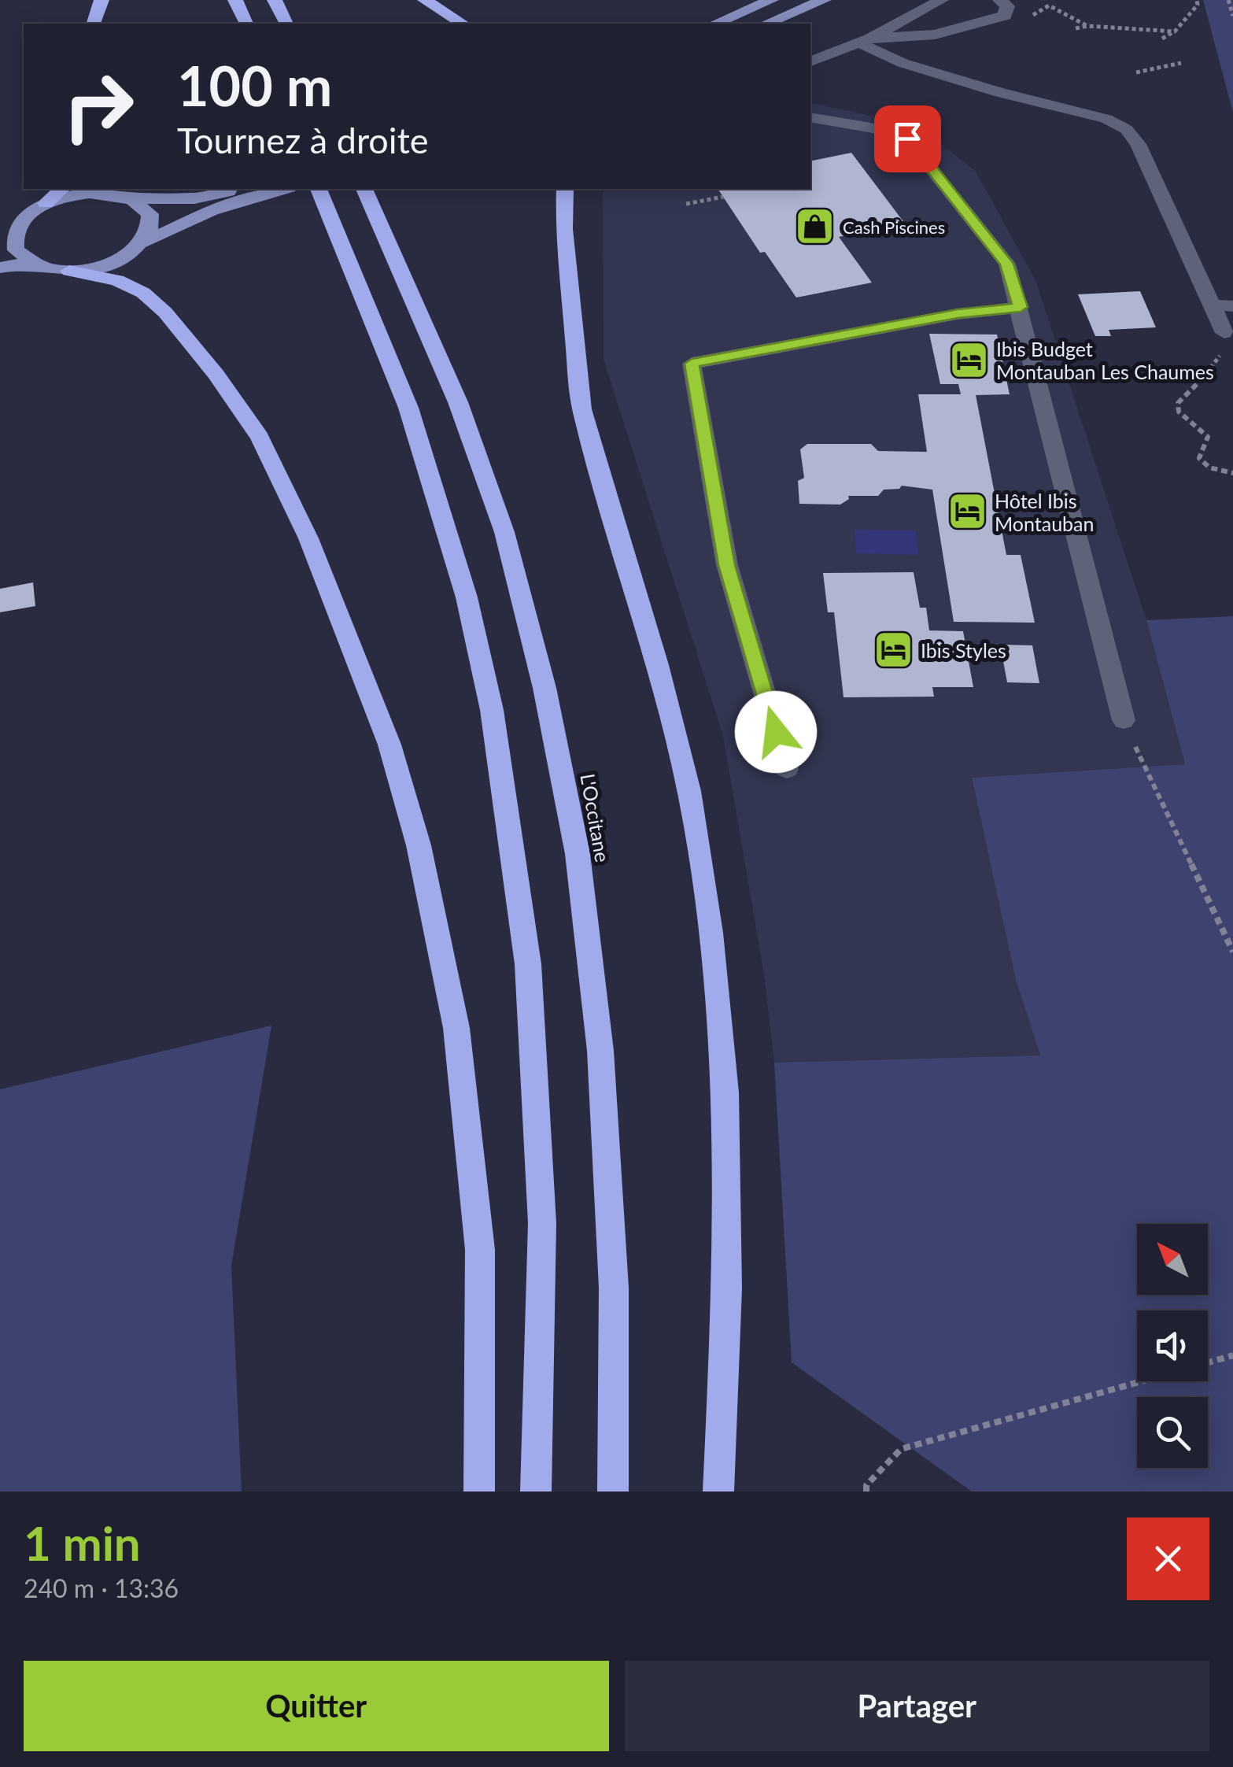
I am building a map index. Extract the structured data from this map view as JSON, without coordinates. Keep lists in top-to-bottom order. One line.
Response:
{"streets":{"highway":["L'Occitane"]},"places":{"shop":["Cash Piscines"],"hotel":["Ibis Budget Montauban Les Chaumes","Hôtel Ibis Montauban","Ibis Styles"]},"north":"top left","page":{"turn":["100 m","Tournez à droite"],"heading":["1 min","240 m · 13:36"],"buttons":["Quitter","Partager"]}}
